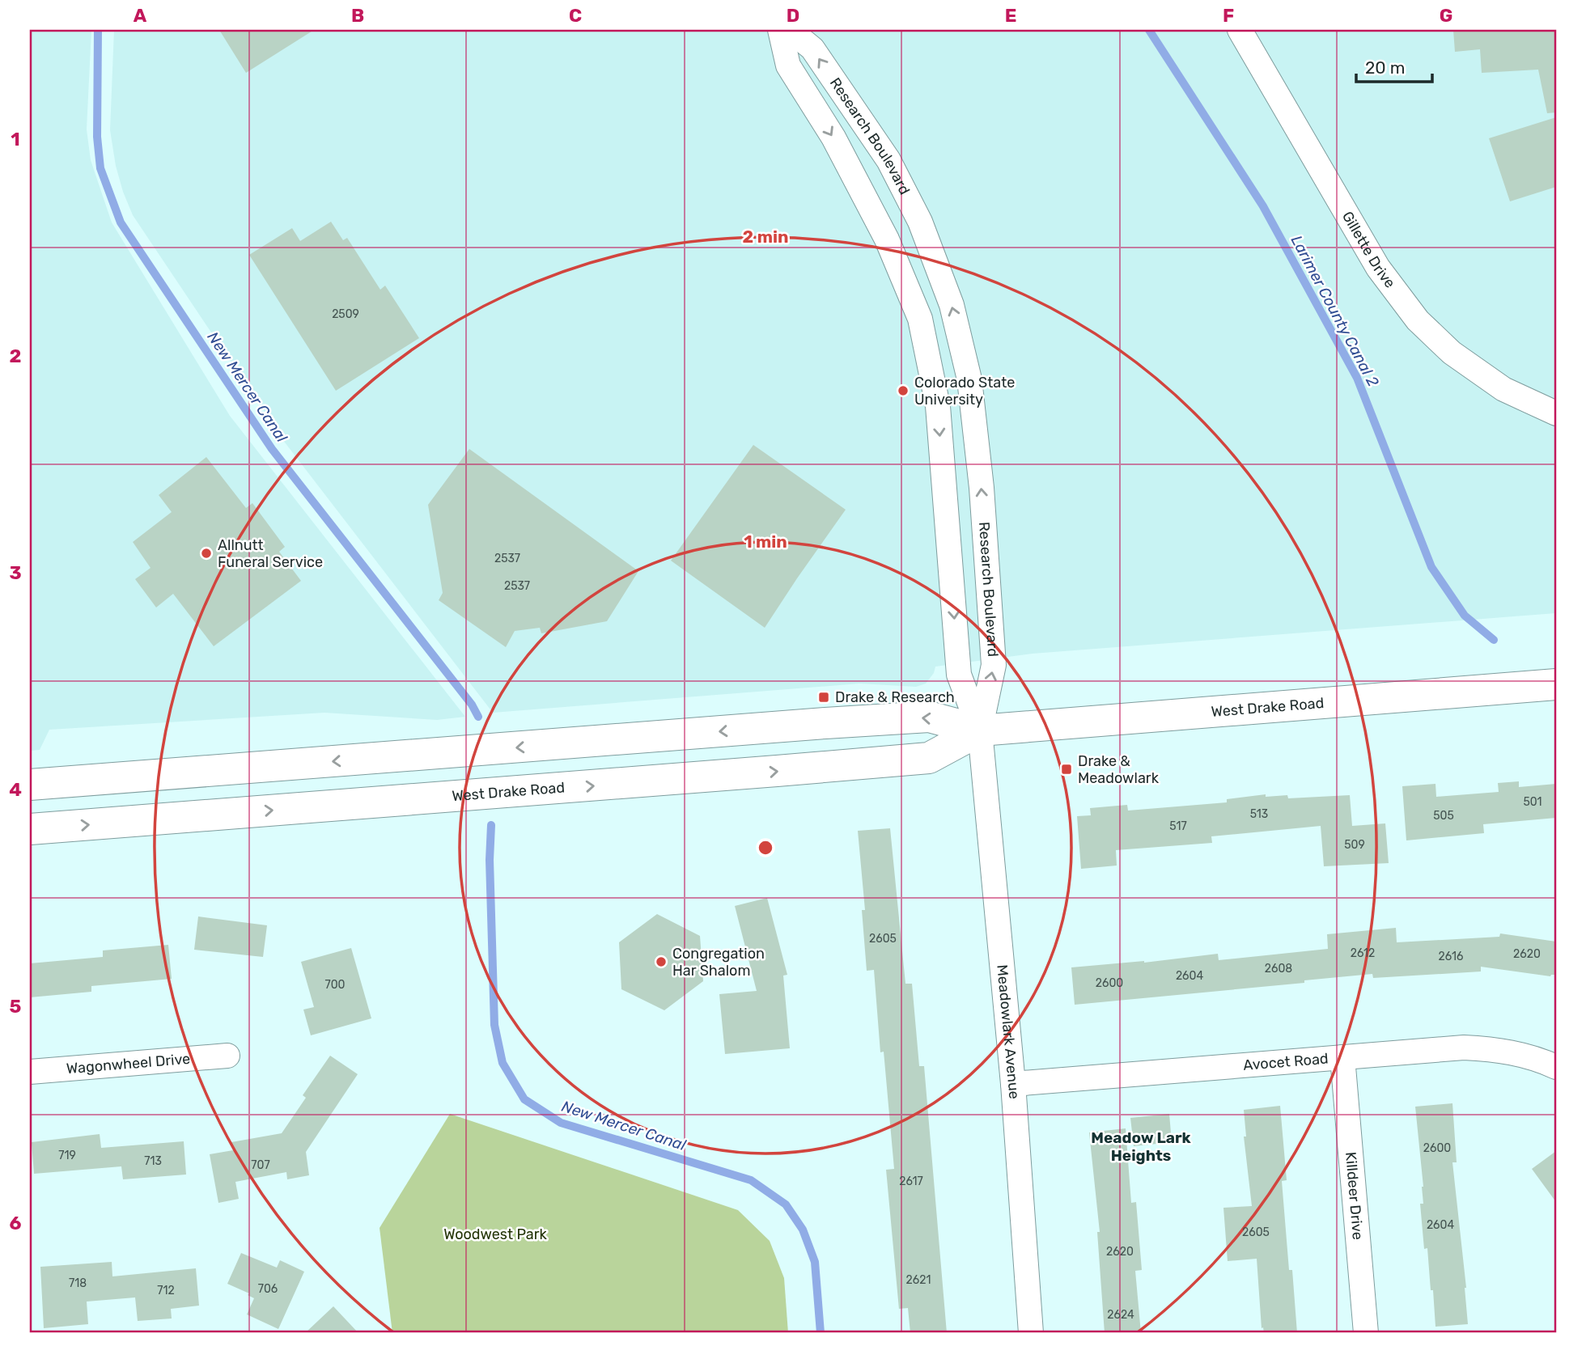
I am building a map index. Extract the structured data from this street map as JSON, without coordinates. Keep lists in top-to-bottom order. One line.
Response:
{"streets":{"main road":["West Drake Road"],"street":["Research Boulevard","Gillette Drive","Meadowlark Avenue","Avocet Road","Wagonwheel Drive","Killdeer Drive"]},"crossings":[["Research Boulevard","West Drake Road"],["Research Boulevard","Meadowlark Avenue"],["West Drake Road","Meadowlark Avenue"],["Meadowlark Avenue","Avocet Road"],["Avocet Road","Killdeer Drive"]],"districts":["Meadow Lark Heights"],"water":["Larimer County Canal 2","New Mercer Canal"],"parks":["Woodwest Park"],"places":{"other":["Colorado State University","Allnutt Funeral Service","Congregation Har Shalom"],"transit":["Drake & Research","Drake & Meadowlark"]},"house_numbers":["2509","2537","2537","501","513","505","517","509","2605","2612","2620","2616","2608","2604","2600","700","2600","719","713","707","2617","2604","2605","2620","2621","718","706","712","2624"],"scale_bar":"20 m","grid":{"columns":["A","B","C","D","E","F","G"],"rows":["1","2","3","4","5","6"]},"rings":["2 min","1 min"]}
